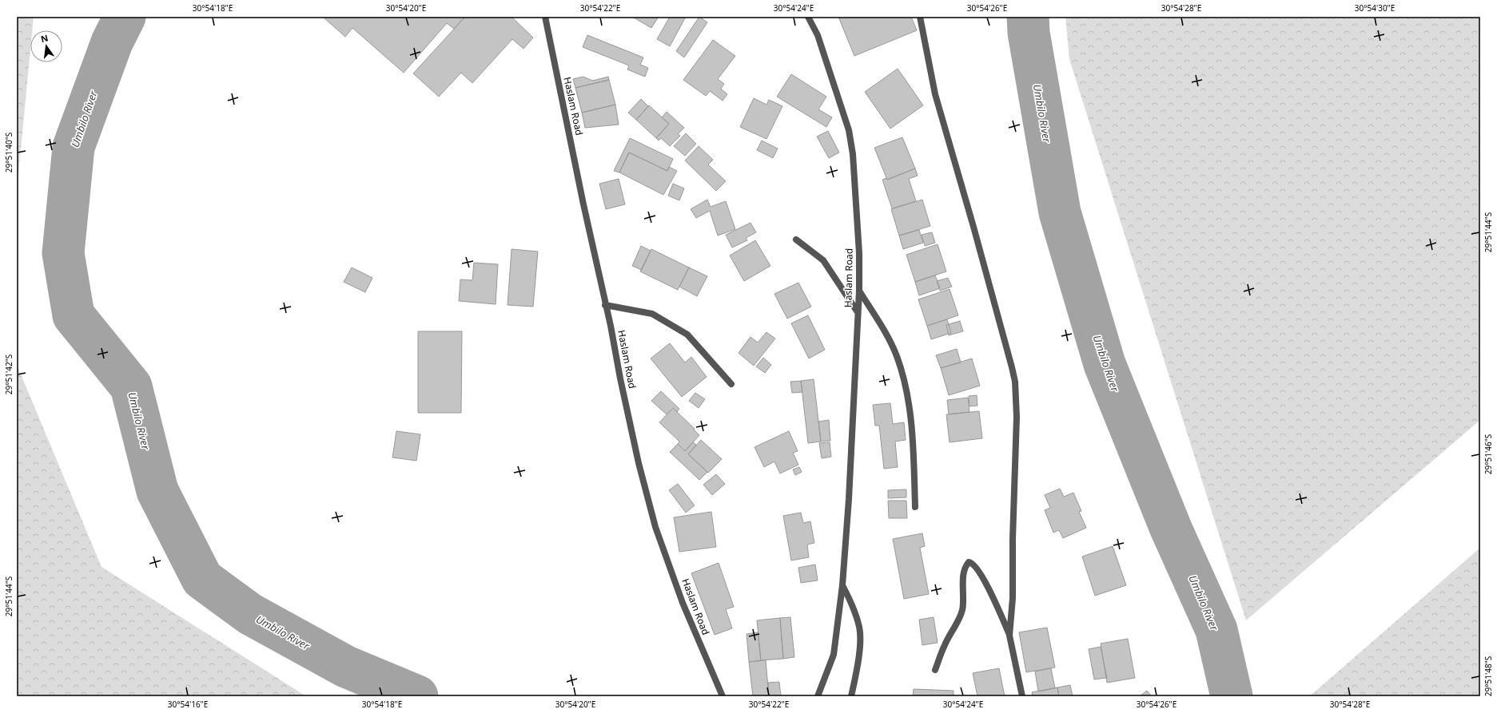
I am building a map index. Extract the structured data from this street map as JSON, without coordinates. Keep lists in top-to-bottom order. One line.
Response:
{"streets":{"street":["Haslam Road"]},"water":["Umbilo River"],"north":"top","coordinates":["30°54'18\"E","30°54'20\"E","30°54'22\"E","30°54'24\"E","30°54'26\"E","30°54'28\"E","30°54'30\"E","29°51'40\"S","29°51'44\"S","29°51'42\"S","29°51'46\"S","29°51'48\"S","30°54'16\"E"]}
